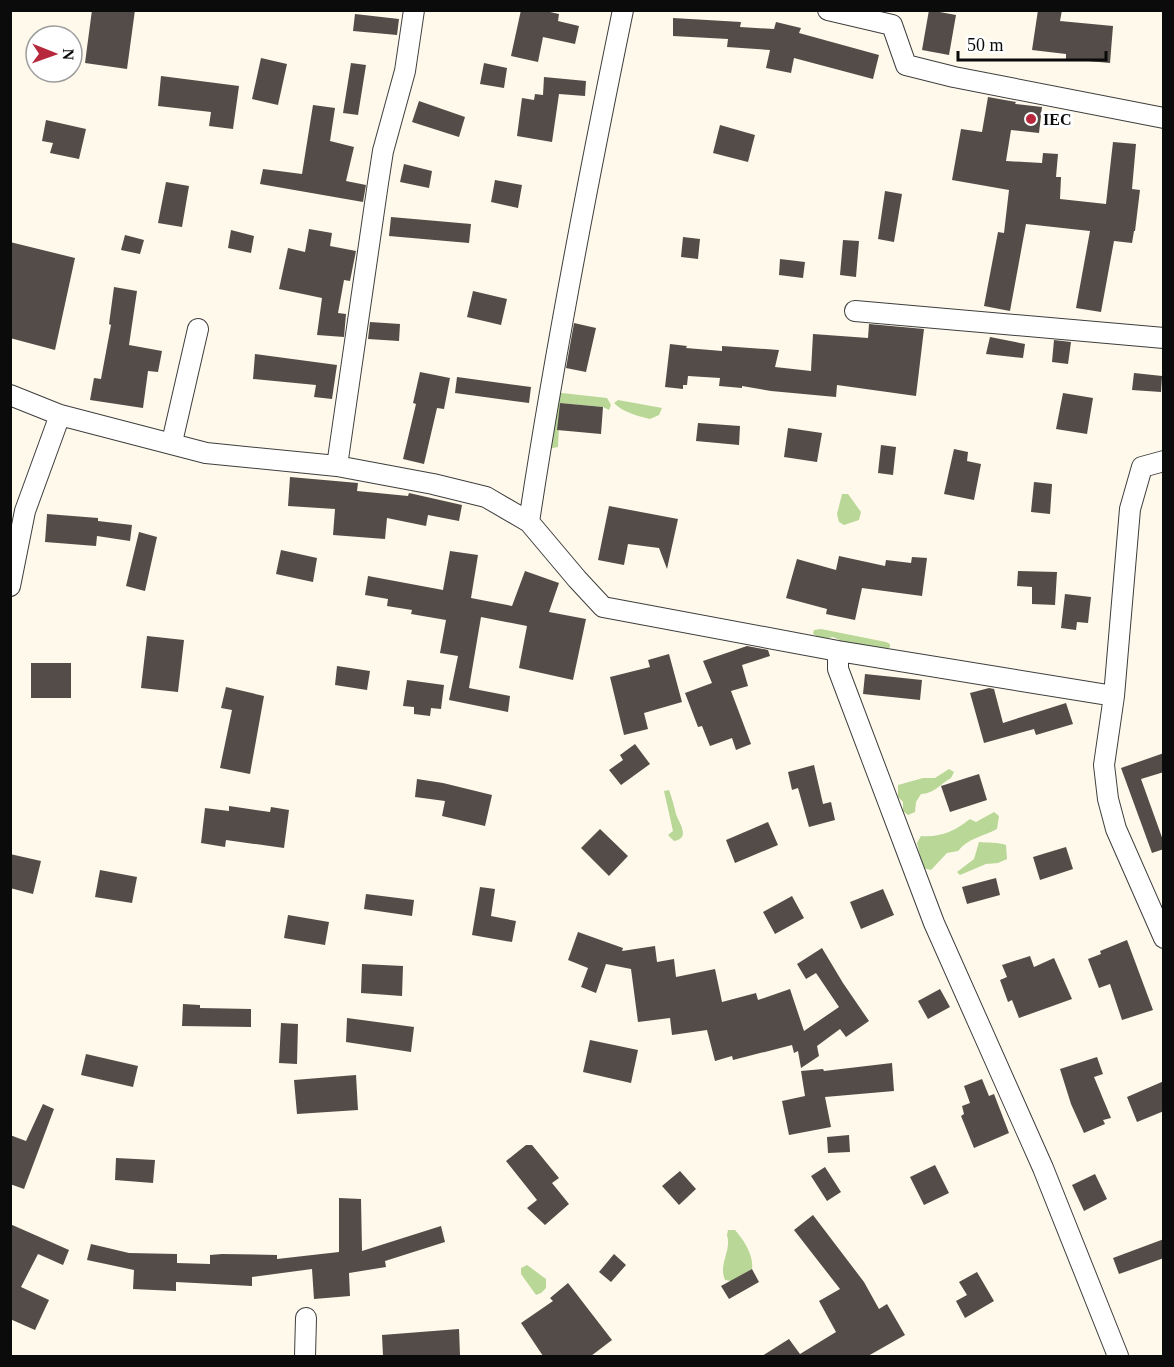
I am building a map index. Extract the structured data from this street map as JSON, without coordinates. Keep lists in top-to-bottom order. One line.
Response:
{"places":["IEC"],"scale_bar":"50 m","north":"right"}
